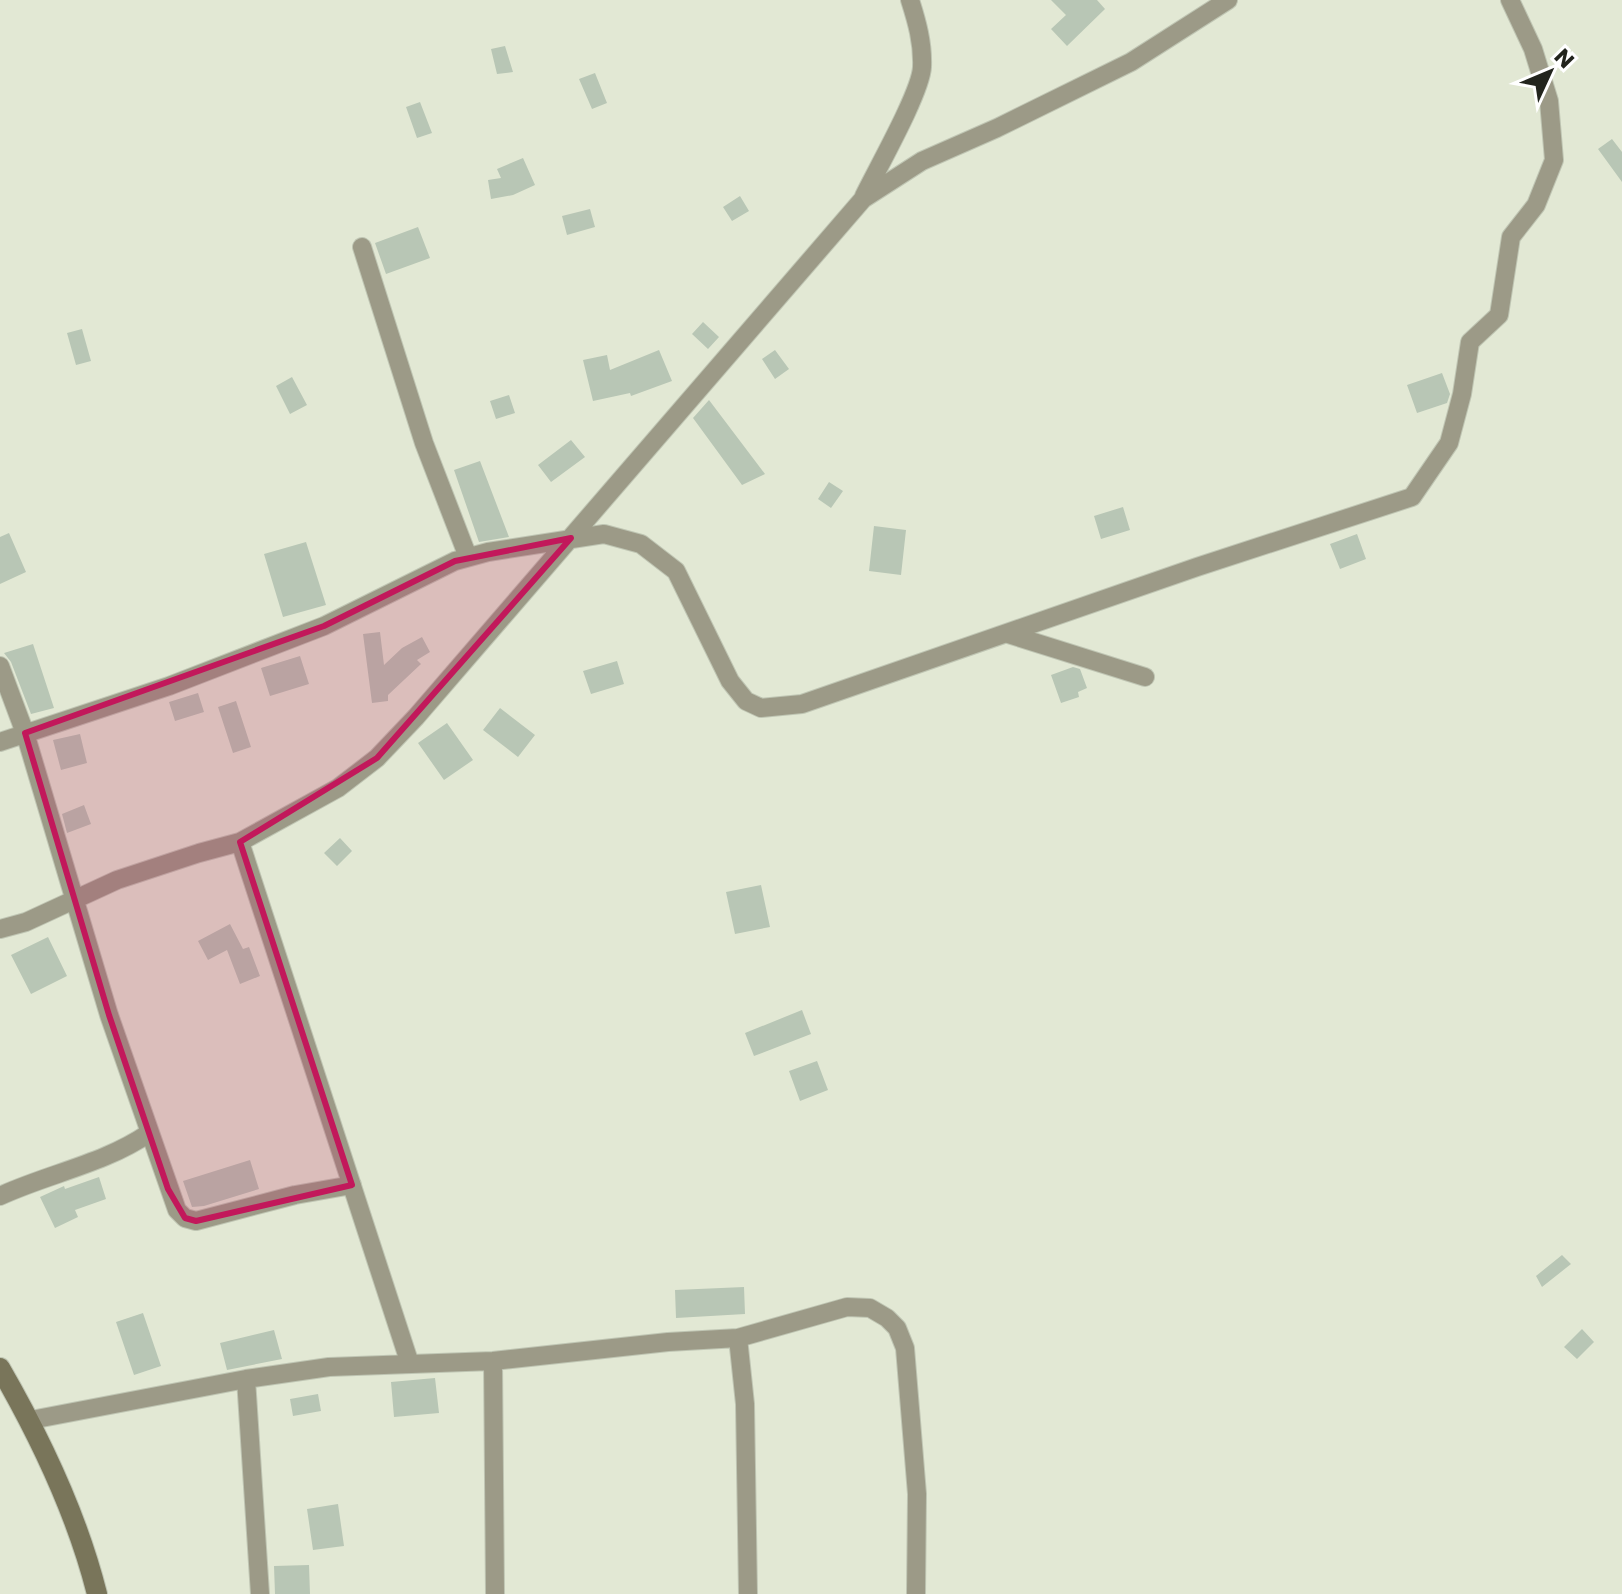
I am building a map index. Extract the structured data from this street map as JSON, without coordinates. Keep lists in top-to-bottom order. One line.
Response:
{"north":"top right"}
